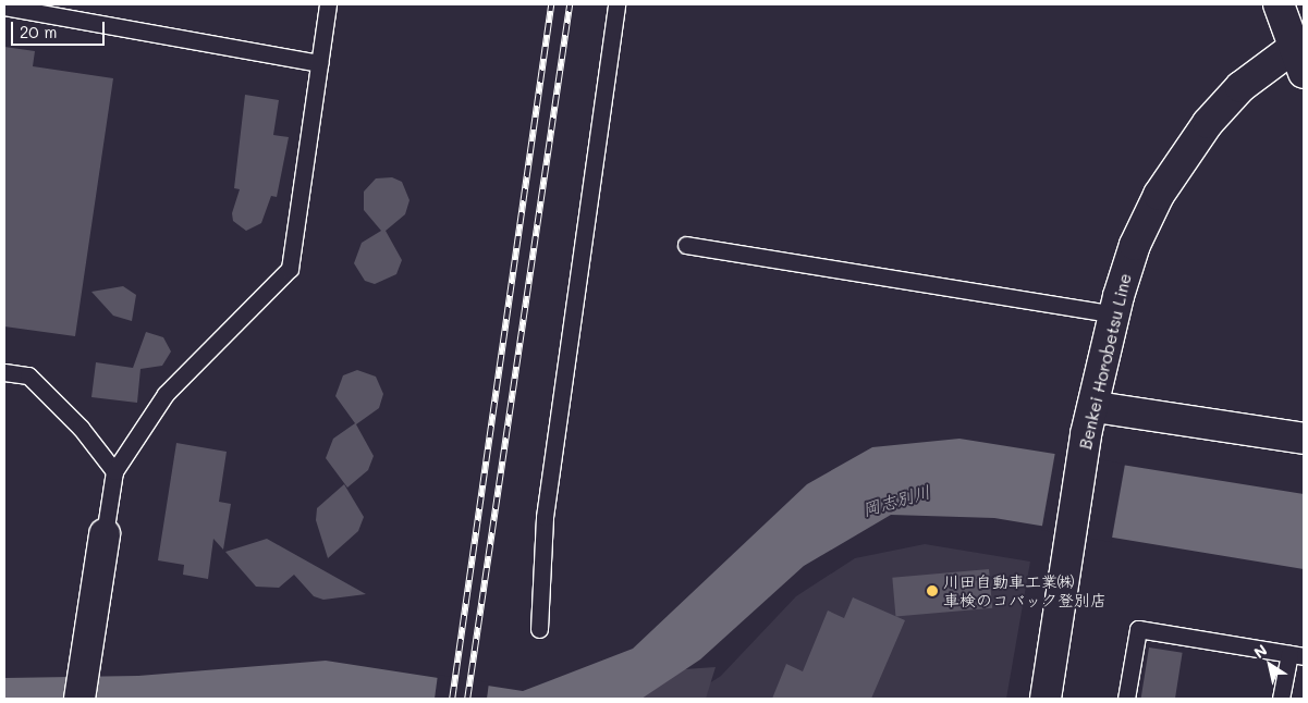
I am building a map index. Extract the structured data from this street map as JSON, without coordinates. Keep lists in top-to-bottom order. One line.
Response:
{"streets":{"main road":["Benkei Horobetsu Line"]},"water":["岡志別川"],"places":["川田自動車工業㈱ 車検のコバック登別店"],"scale_bar":"20 m","north":"top left"}
